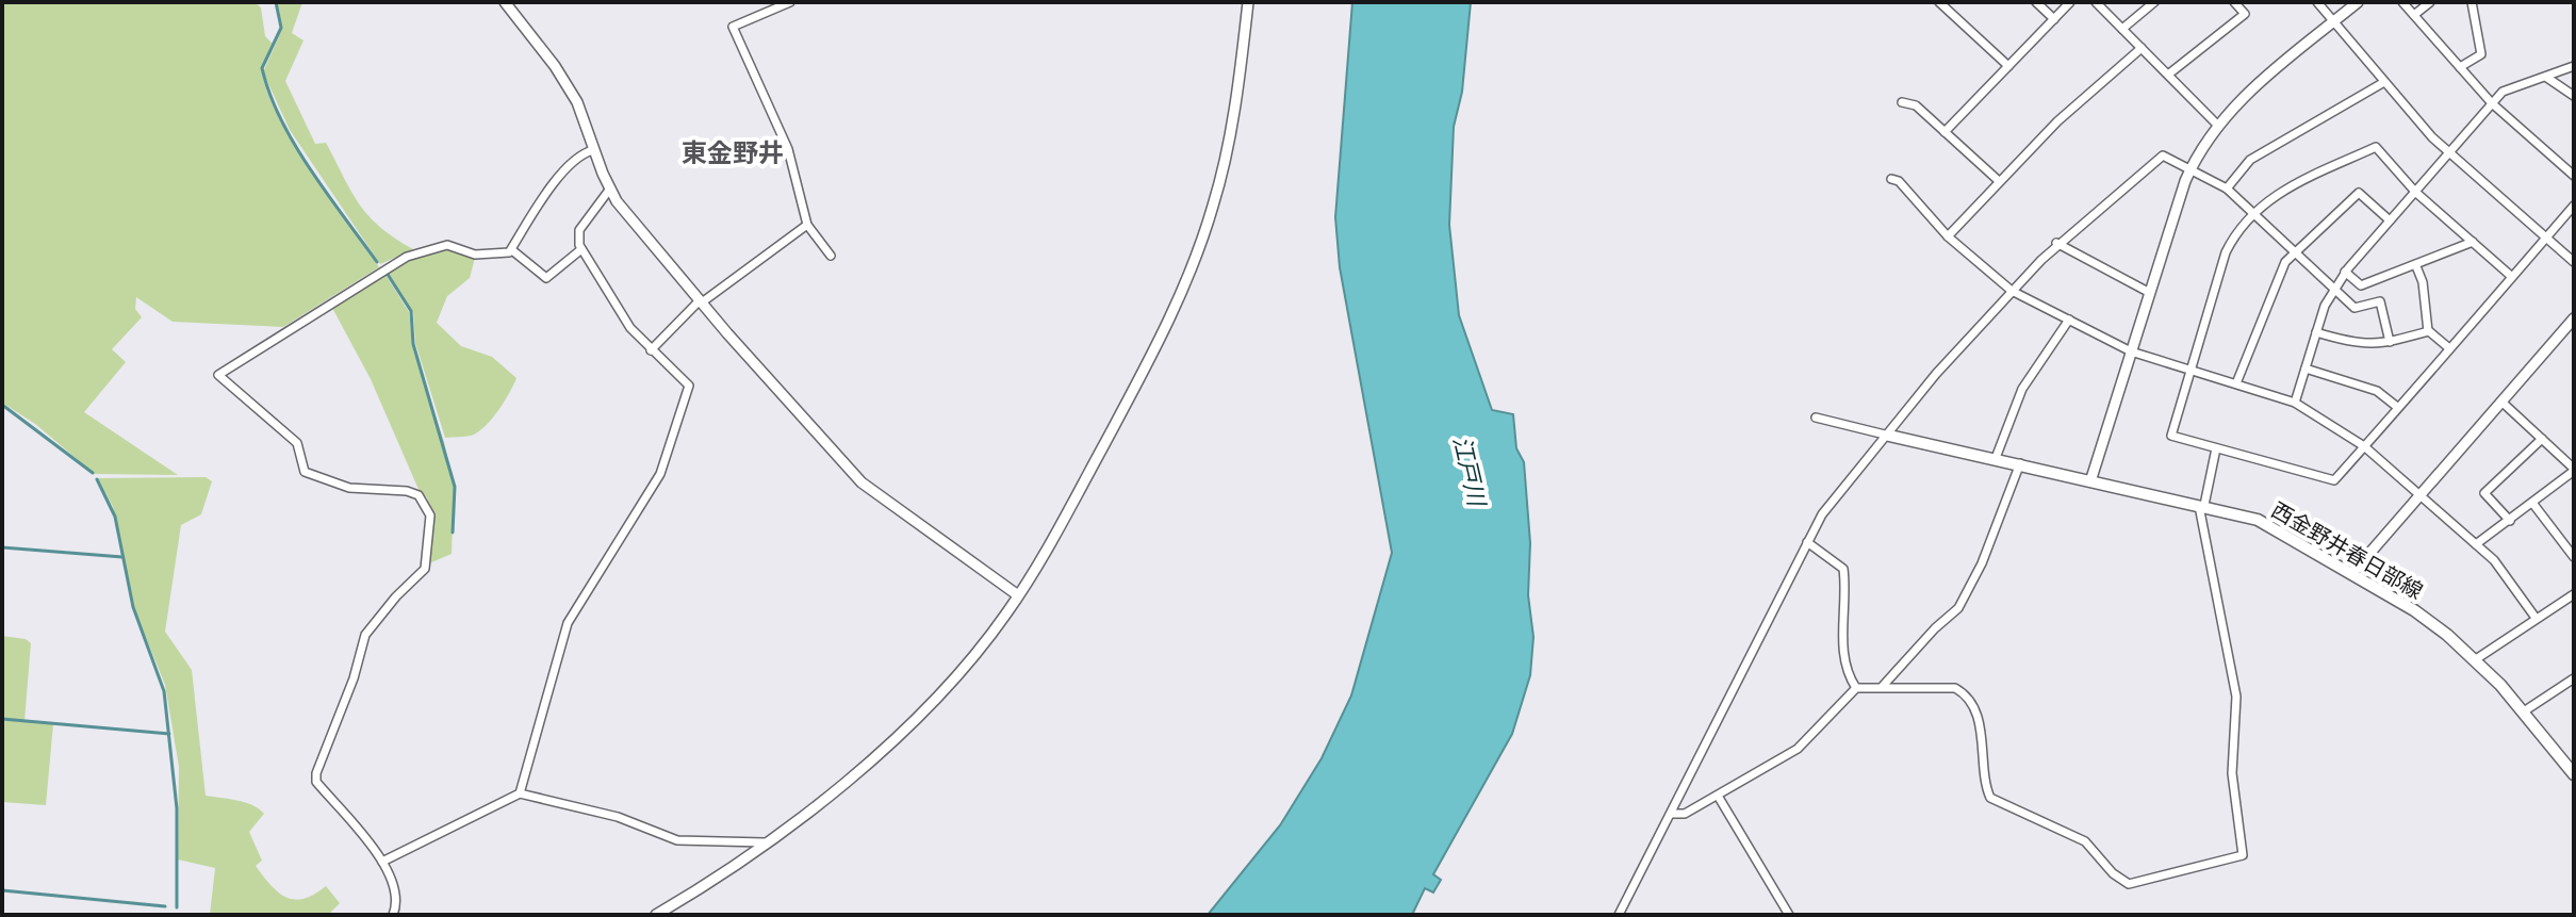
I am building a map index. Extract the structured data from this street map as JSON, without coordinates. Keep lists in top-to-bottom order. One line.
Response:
{"streets":{"main road":["西金野井春日部線"]},"districts":["東金野井"],"water":["江戸川"]}
